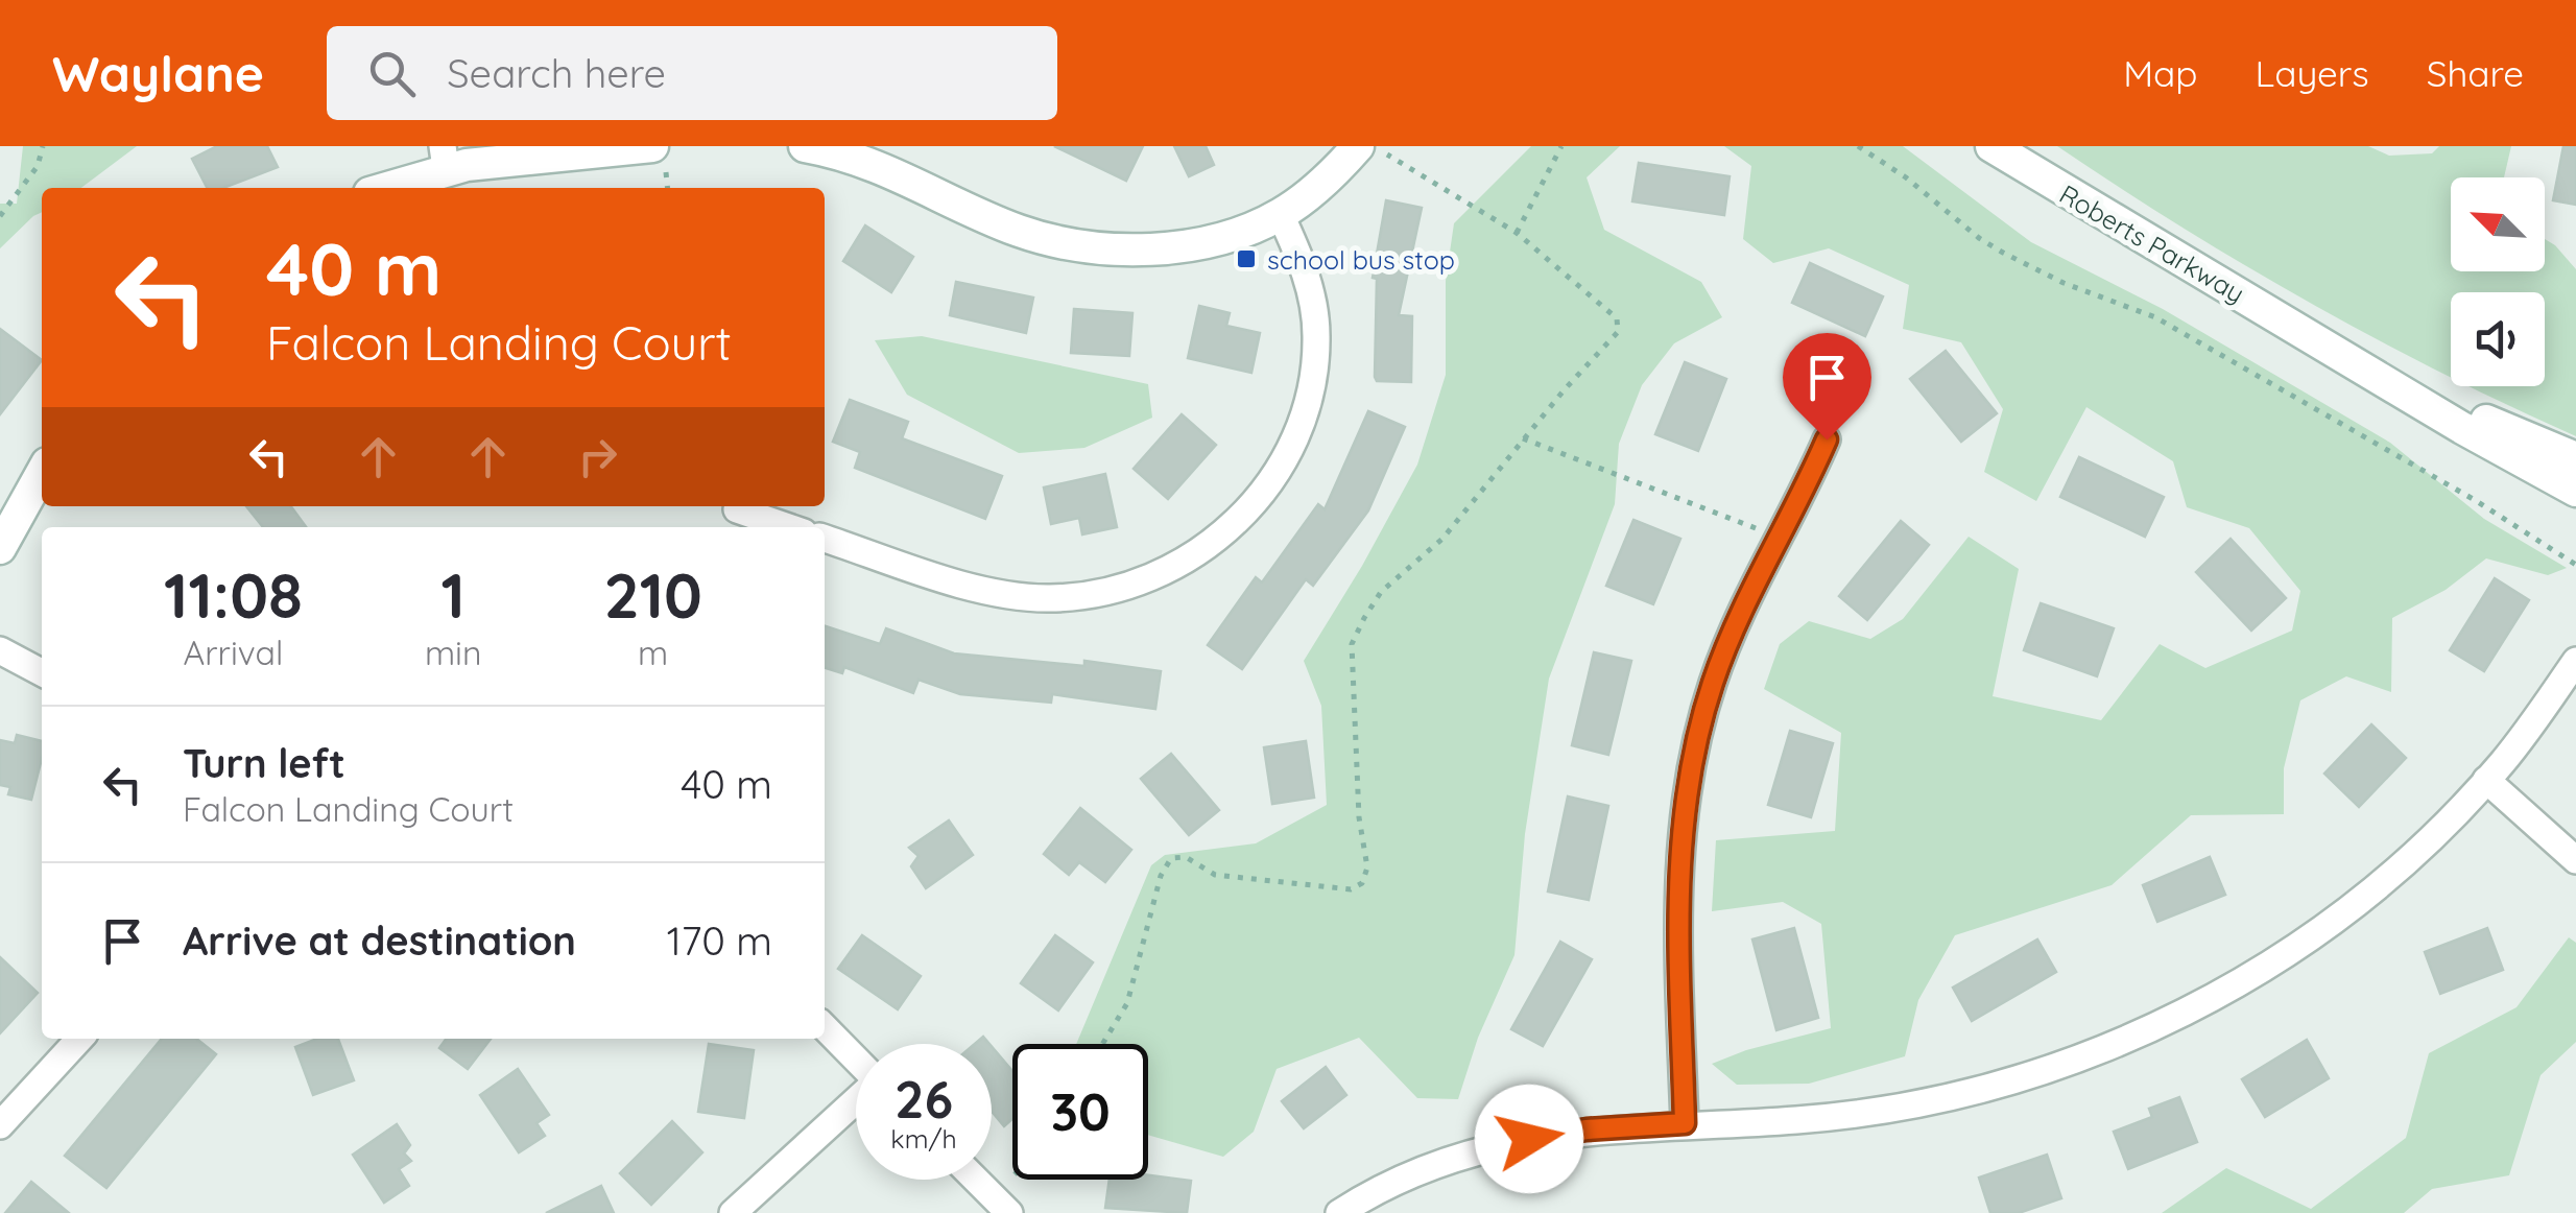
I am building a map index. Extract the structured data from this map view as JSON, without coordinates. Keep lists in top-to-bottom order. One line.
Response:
{"streets":{"street":["Roberts Parkway"]},"places":{"transit":["school bus stop"]},"north":"top left","page":{"header":"Waylane","search":"Search here","nav":["Map","Layers","Share"],"turn":["40 m","Falcon Landing Court"],"eta":["11:08","Arrival","1","min","210","m"],"list":[{"name":"Turn left","note":"Falcon Landing Court","value":"40 m"},{"name":"Arrive at destination","value":"170 m"}],"speed":"26 km/h","limit":"30"}}
